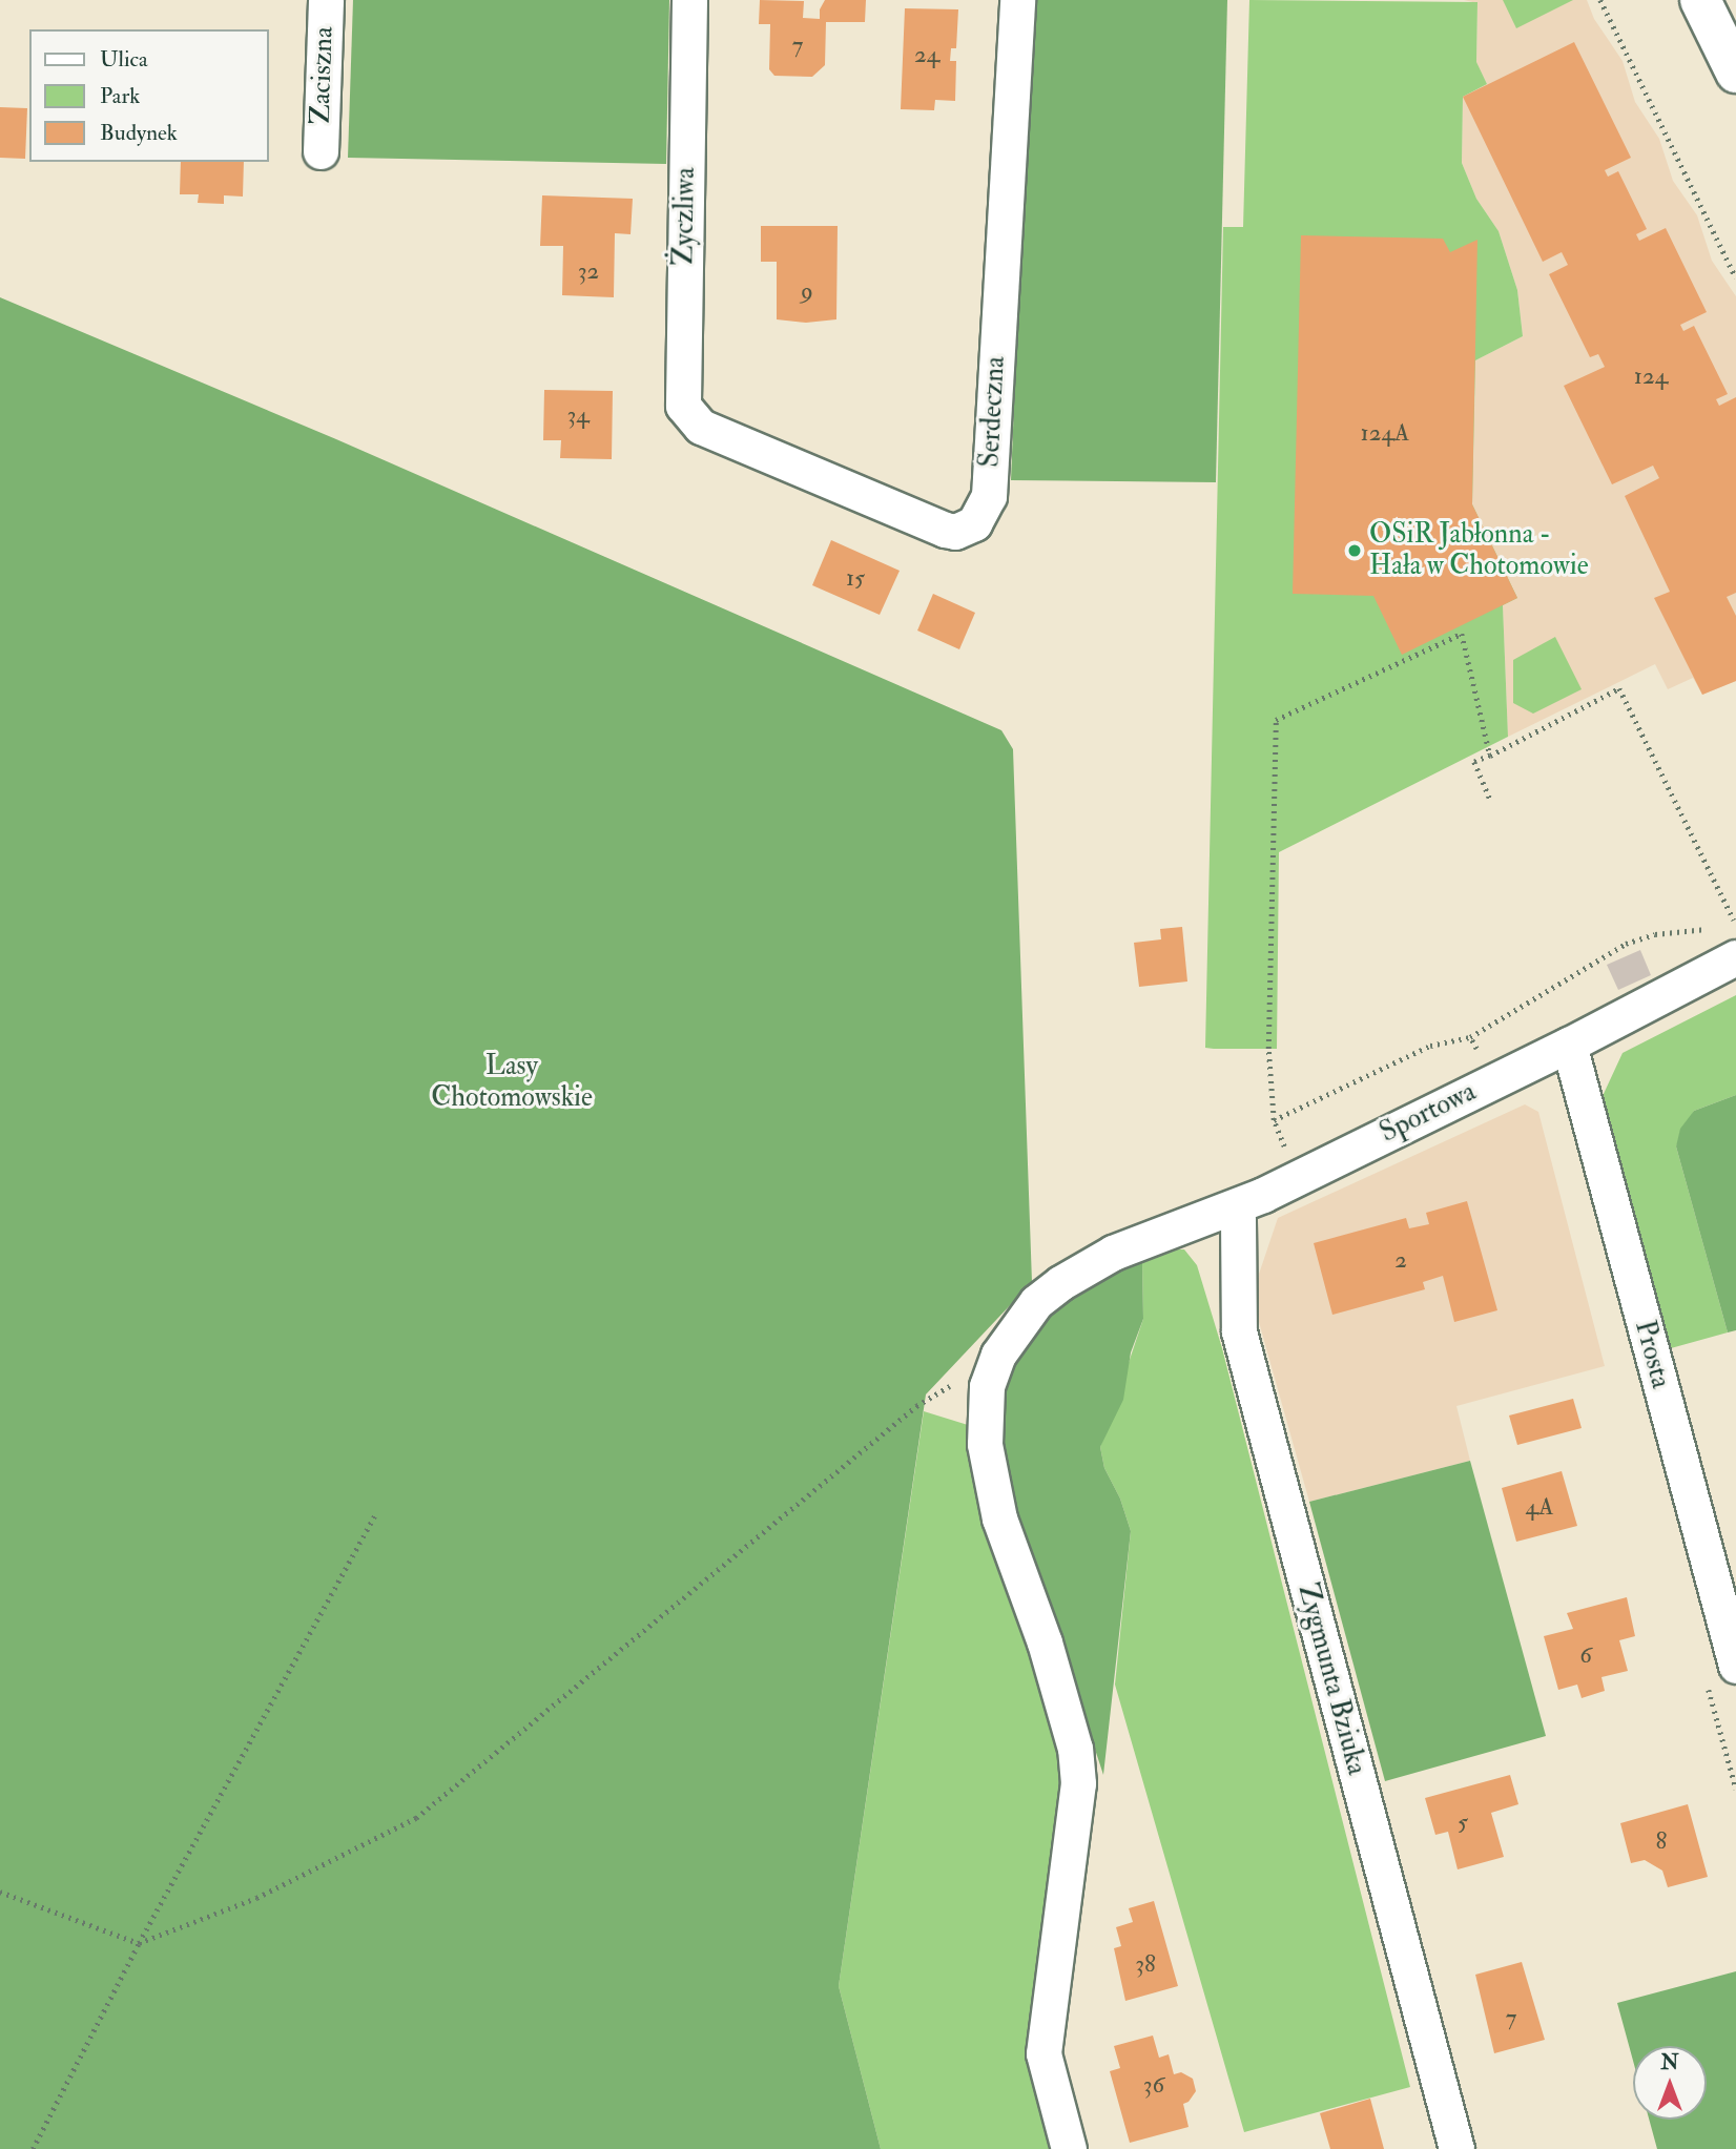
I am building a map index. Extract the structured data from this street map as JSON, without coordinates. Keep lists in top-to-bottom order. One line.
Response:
{"streets":{"street":["Zaciszna","Życzliwa","Serdeczna","Sportowa","Prosta","Zygmunta Bziuka"]},"crossings":[["Życzliwa","Serdeczna"],["Sportowa","Prosta"],["Sportowa","Zygmunta Bziuka"]],"parks":["Lasy Chotomowskie"],"places":["OSiR Jabłonna - Hała w Chotomowie"],"house_numbers":["7","24","32","9","124","34","124A","15","2","4A","6","5","8","38","7","36"],"legend":["Ulica","Park","Budynek"],"north":"top"}
